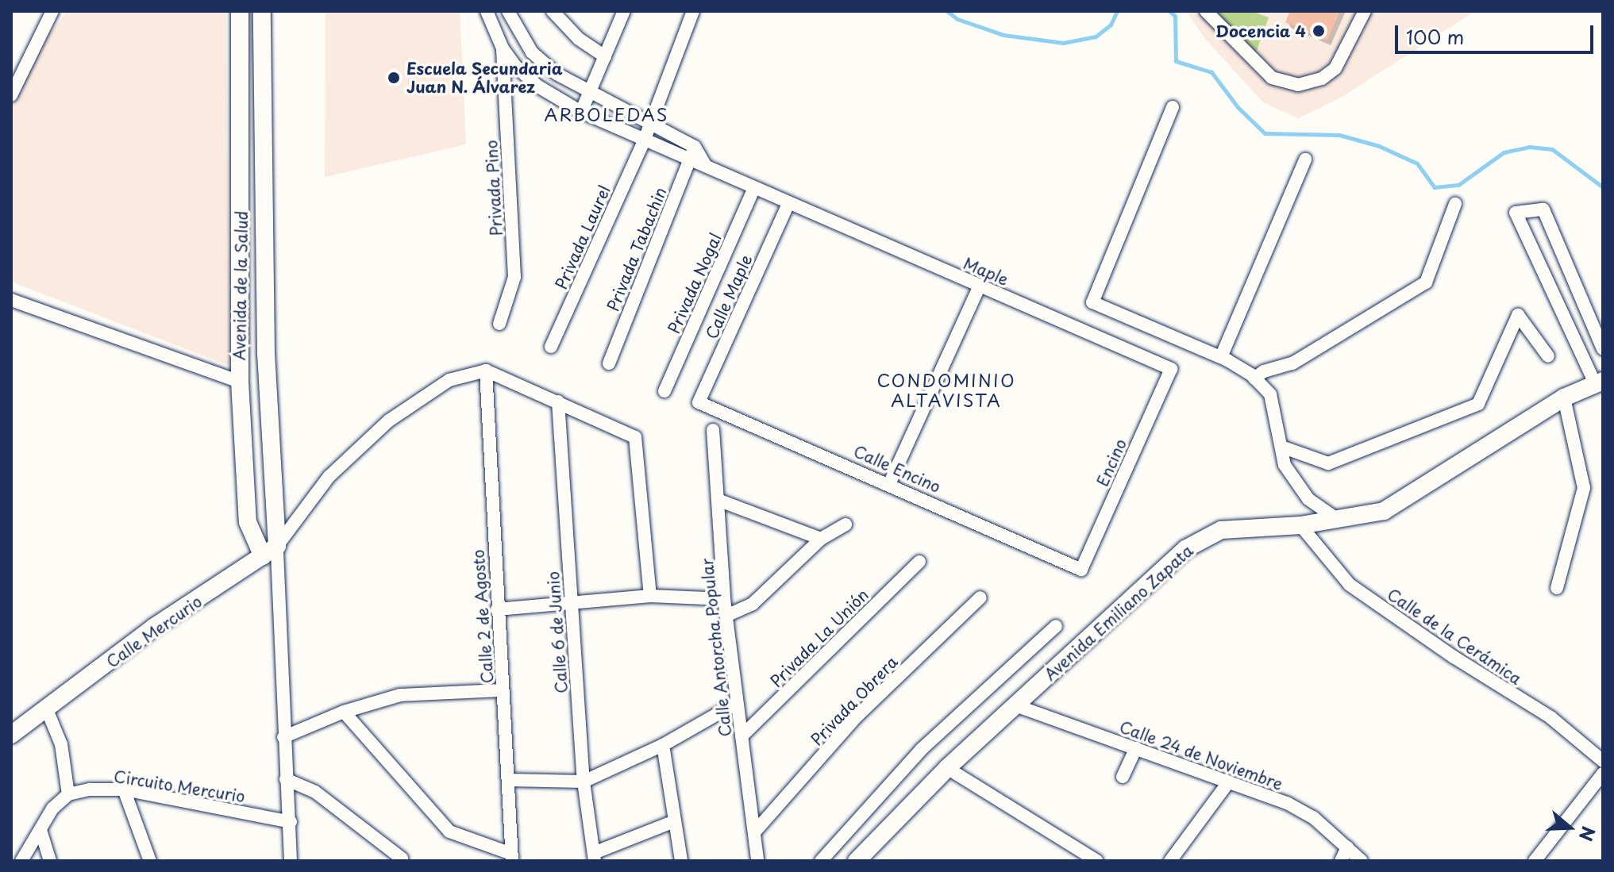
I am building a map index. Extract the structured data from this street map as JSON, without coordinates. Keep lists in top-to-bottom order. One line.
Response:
{"streets":{"street":["Privada Pino","Privada Laurel","Privada Tabachin","Maple","Privada Nogal","Avenida de la Salud","Calle Maple","Encino","Calle Encino","Avenida Emiliano Zapata","Calle 2 de Agosto","Calle Mercurio","Calle 6 de Junio","Calle de la Cerámica","Privada La Unión","Calle Antorcha Popular","Privada Obrera","Calle 24 de Noviembre","Circuito Mercurio"]},"crossings":[["Privada Pino","Maple"],["Privada Laurel","Maple"],["Privada Tabachin","Maple"],["Maple","Privada Nogal"],["Maple","Calle Maple"],["Maple","Encino"],["Avenida de la Salud","Calle Mercurio"],["Calle Maple","Calle Encino"],["Encino","Calle Encino"],["Avenida Emiliano Zapata","Calle de la Cerámica"],["Avenida Emiliano Zapata","Calle 24 de Noviembre"],["Privada La Unión","Calle Antorcha Popular"],["Calle Antorcha Popular","Privada Obrera"]],"districts":["ARBOLEDAS","CONDOMINIO ALTAVISTA"],"places":["Docencia 4","Escuela Secundaria Juan N. Álvarez"],"scale_bar":"100 m","north":"right"}
